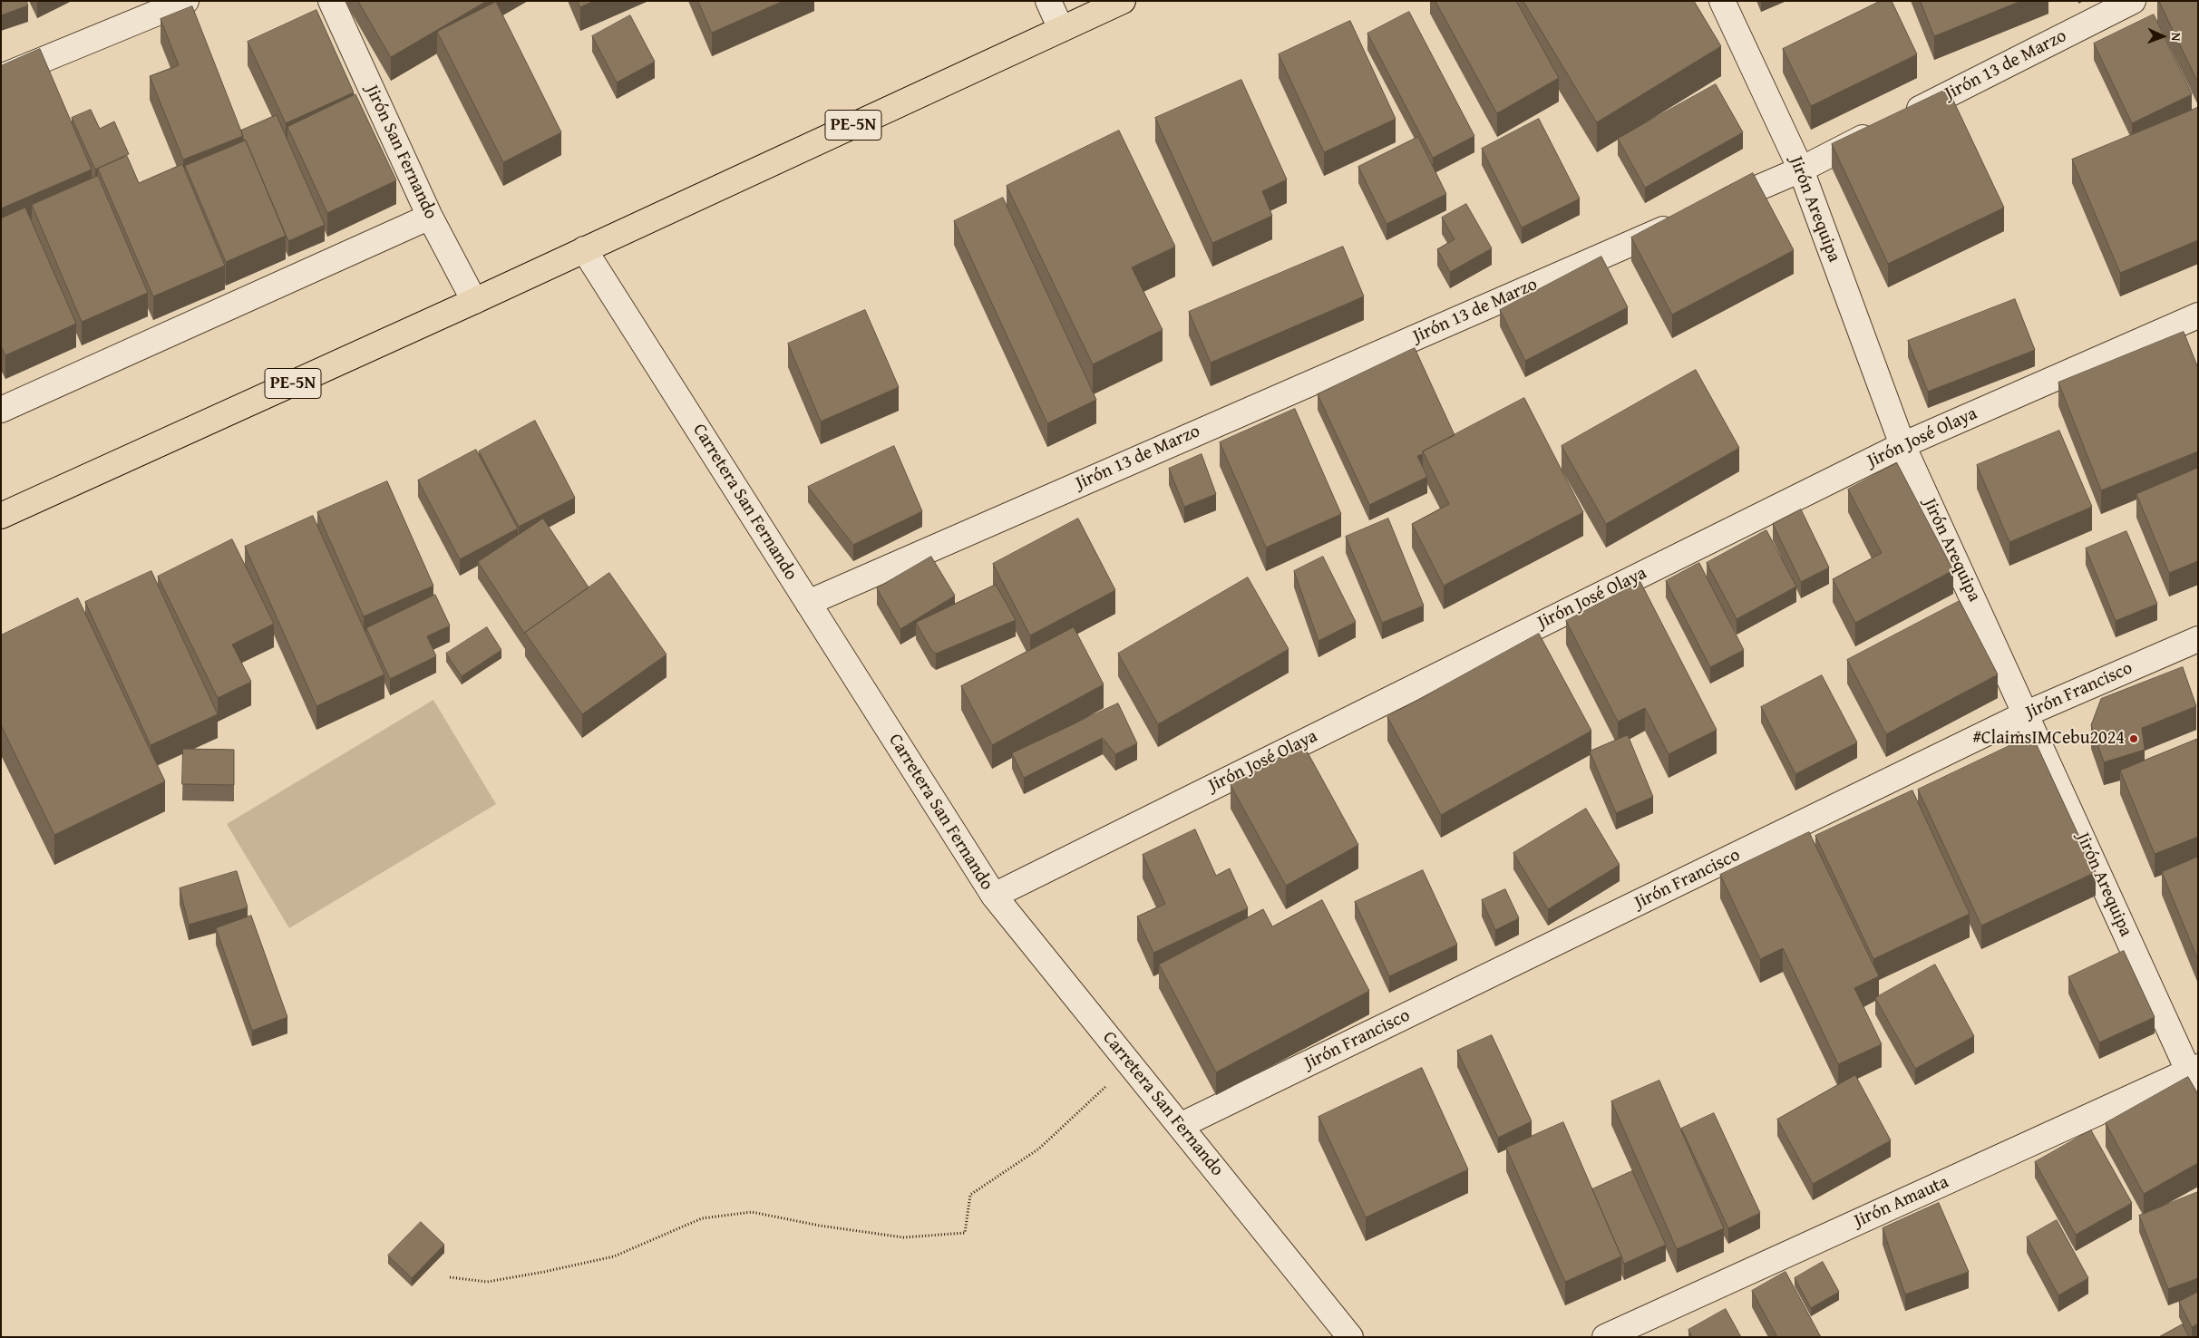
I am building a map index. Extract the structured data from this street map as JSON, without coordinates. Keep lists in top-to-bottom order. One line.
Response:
{"streets":{"highway":["PE-5N"],"street":["Jirón 13 de Marzo","Jirón San Fernando","Jirón Arequipa","Jirón José Olaya","Carretera San Fernando","Jirón Francisco","Jirón Amauta"]},"crossings":[["Jirón 13 de Marzo","Jirón Arequipa"],["Jirón 13 de Marzo","Carretera San Fernando"],["PE-5N","Jirón San Fernando"],["PE-5N","Carretera San Fernando"],["Jirón Arequipa","Jirón José Olaya"],["Jirón Arequipa","Jirón Francisco"],["Jirón Arequipa","Jirón Amauta"],["Jirón José Olaya","Carretera San Fernando"],["Carretera San Fernando","Jirón Francisco"]],"places":["#ClaimsIMCebu2024"],"north":"right"}
